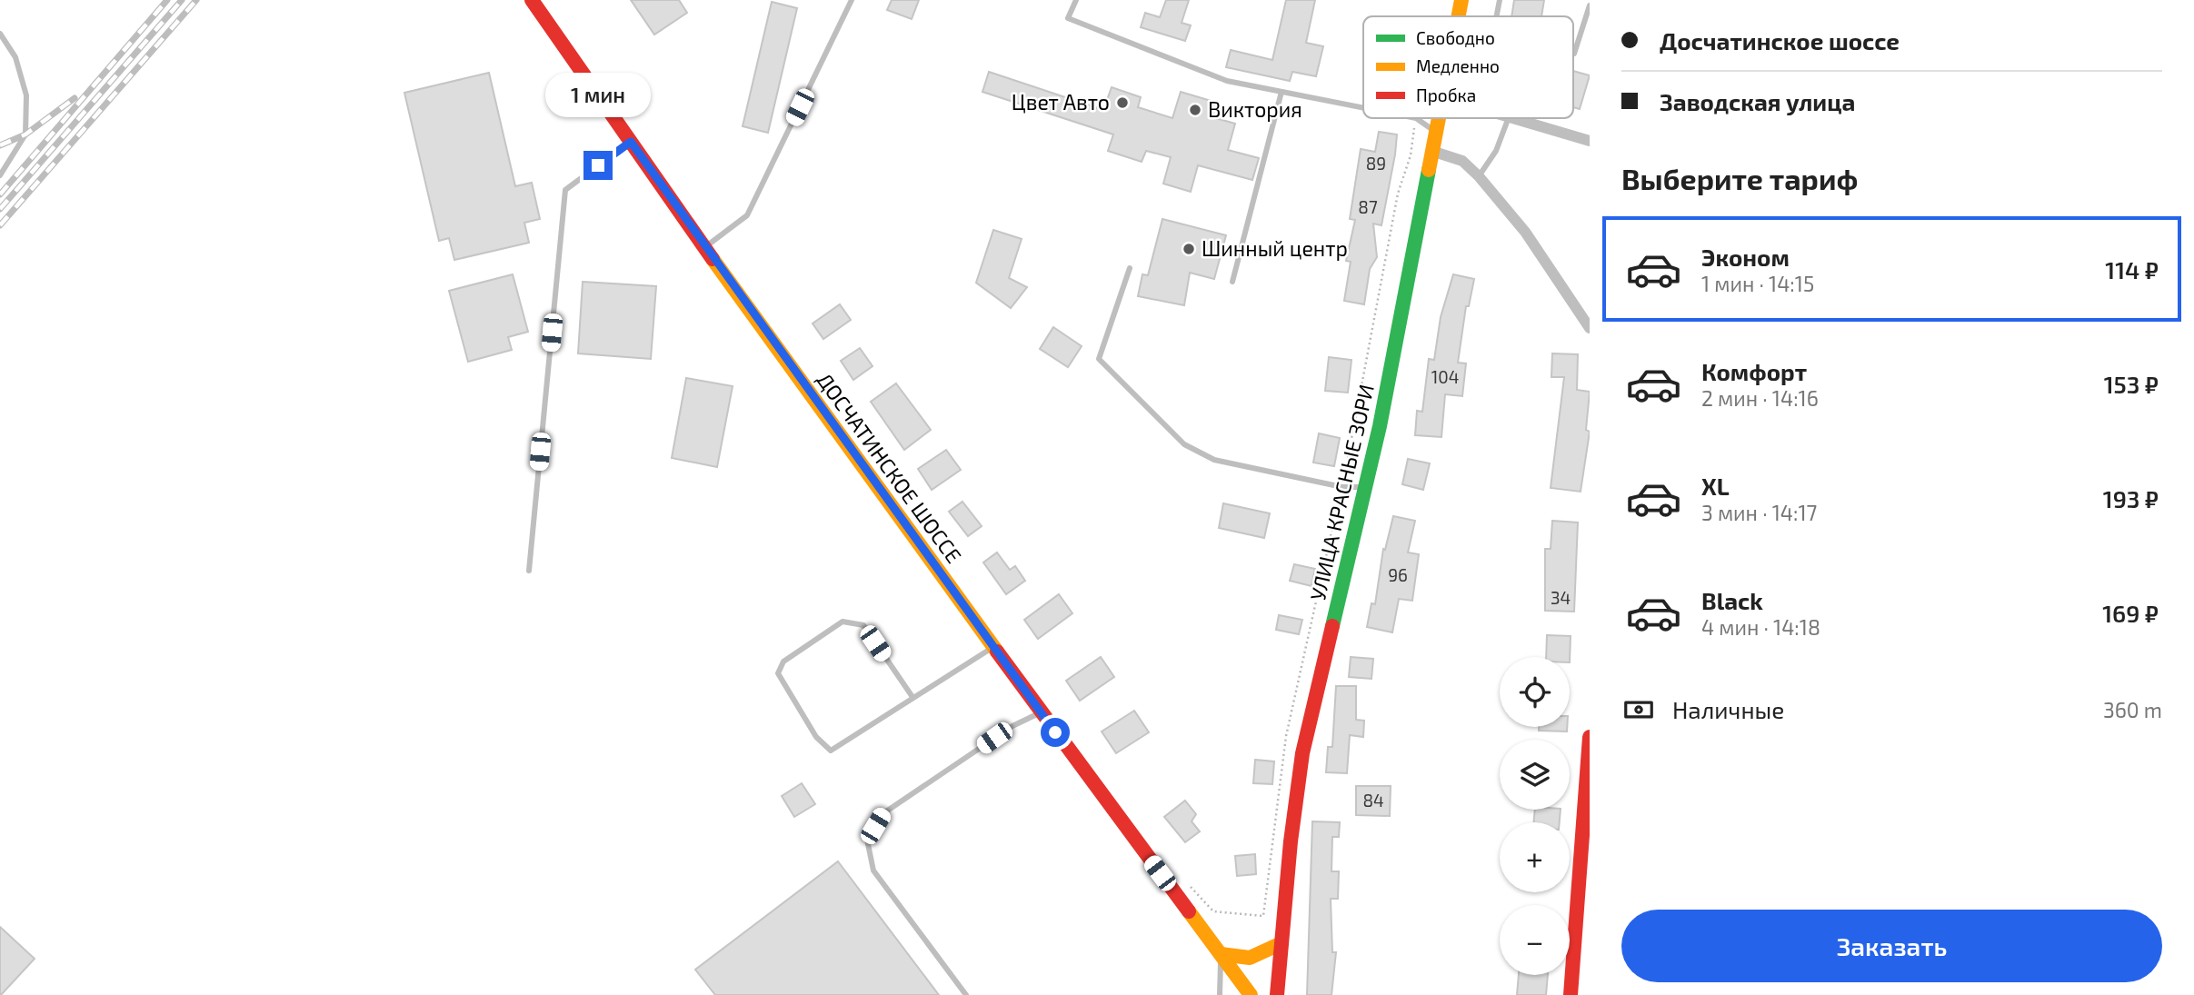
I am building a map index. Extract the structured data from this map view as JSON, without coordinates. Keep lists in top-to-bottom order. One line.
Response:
{"streets":{"street":["ДОСЧАТИНСКОЕ ШОССЕ","УЛИЦА КРАСНЫЕ ЗОРИ"]},"places":["Цвет Авто","Виктория","Шинный центр"],"house_numbers":["89","87","104","96","34","84"],"legend":["Свободно","Медленно","Пробка"],"page":{"banner":["Досчатинское шоссе","Заводская улица"],"bubble":"1 мин","heading":"Выберите тариф","list":[{"name":"Эконом","note":"1 мин · 14:15","value":"114 ₽"},{"name":"Комфорт","note":"2 мин · 14:16","value":"153 ₽"},{"name":"XL","note":"3 мин · 14:17","value":"193 ₽"},{"name":"Black","note":"4 мин · 14:18","value":"169 ₽"}],"map_buttons":["+","−"],"pay":["Наличные","360 m"],"buttons":"Заказать"}}
